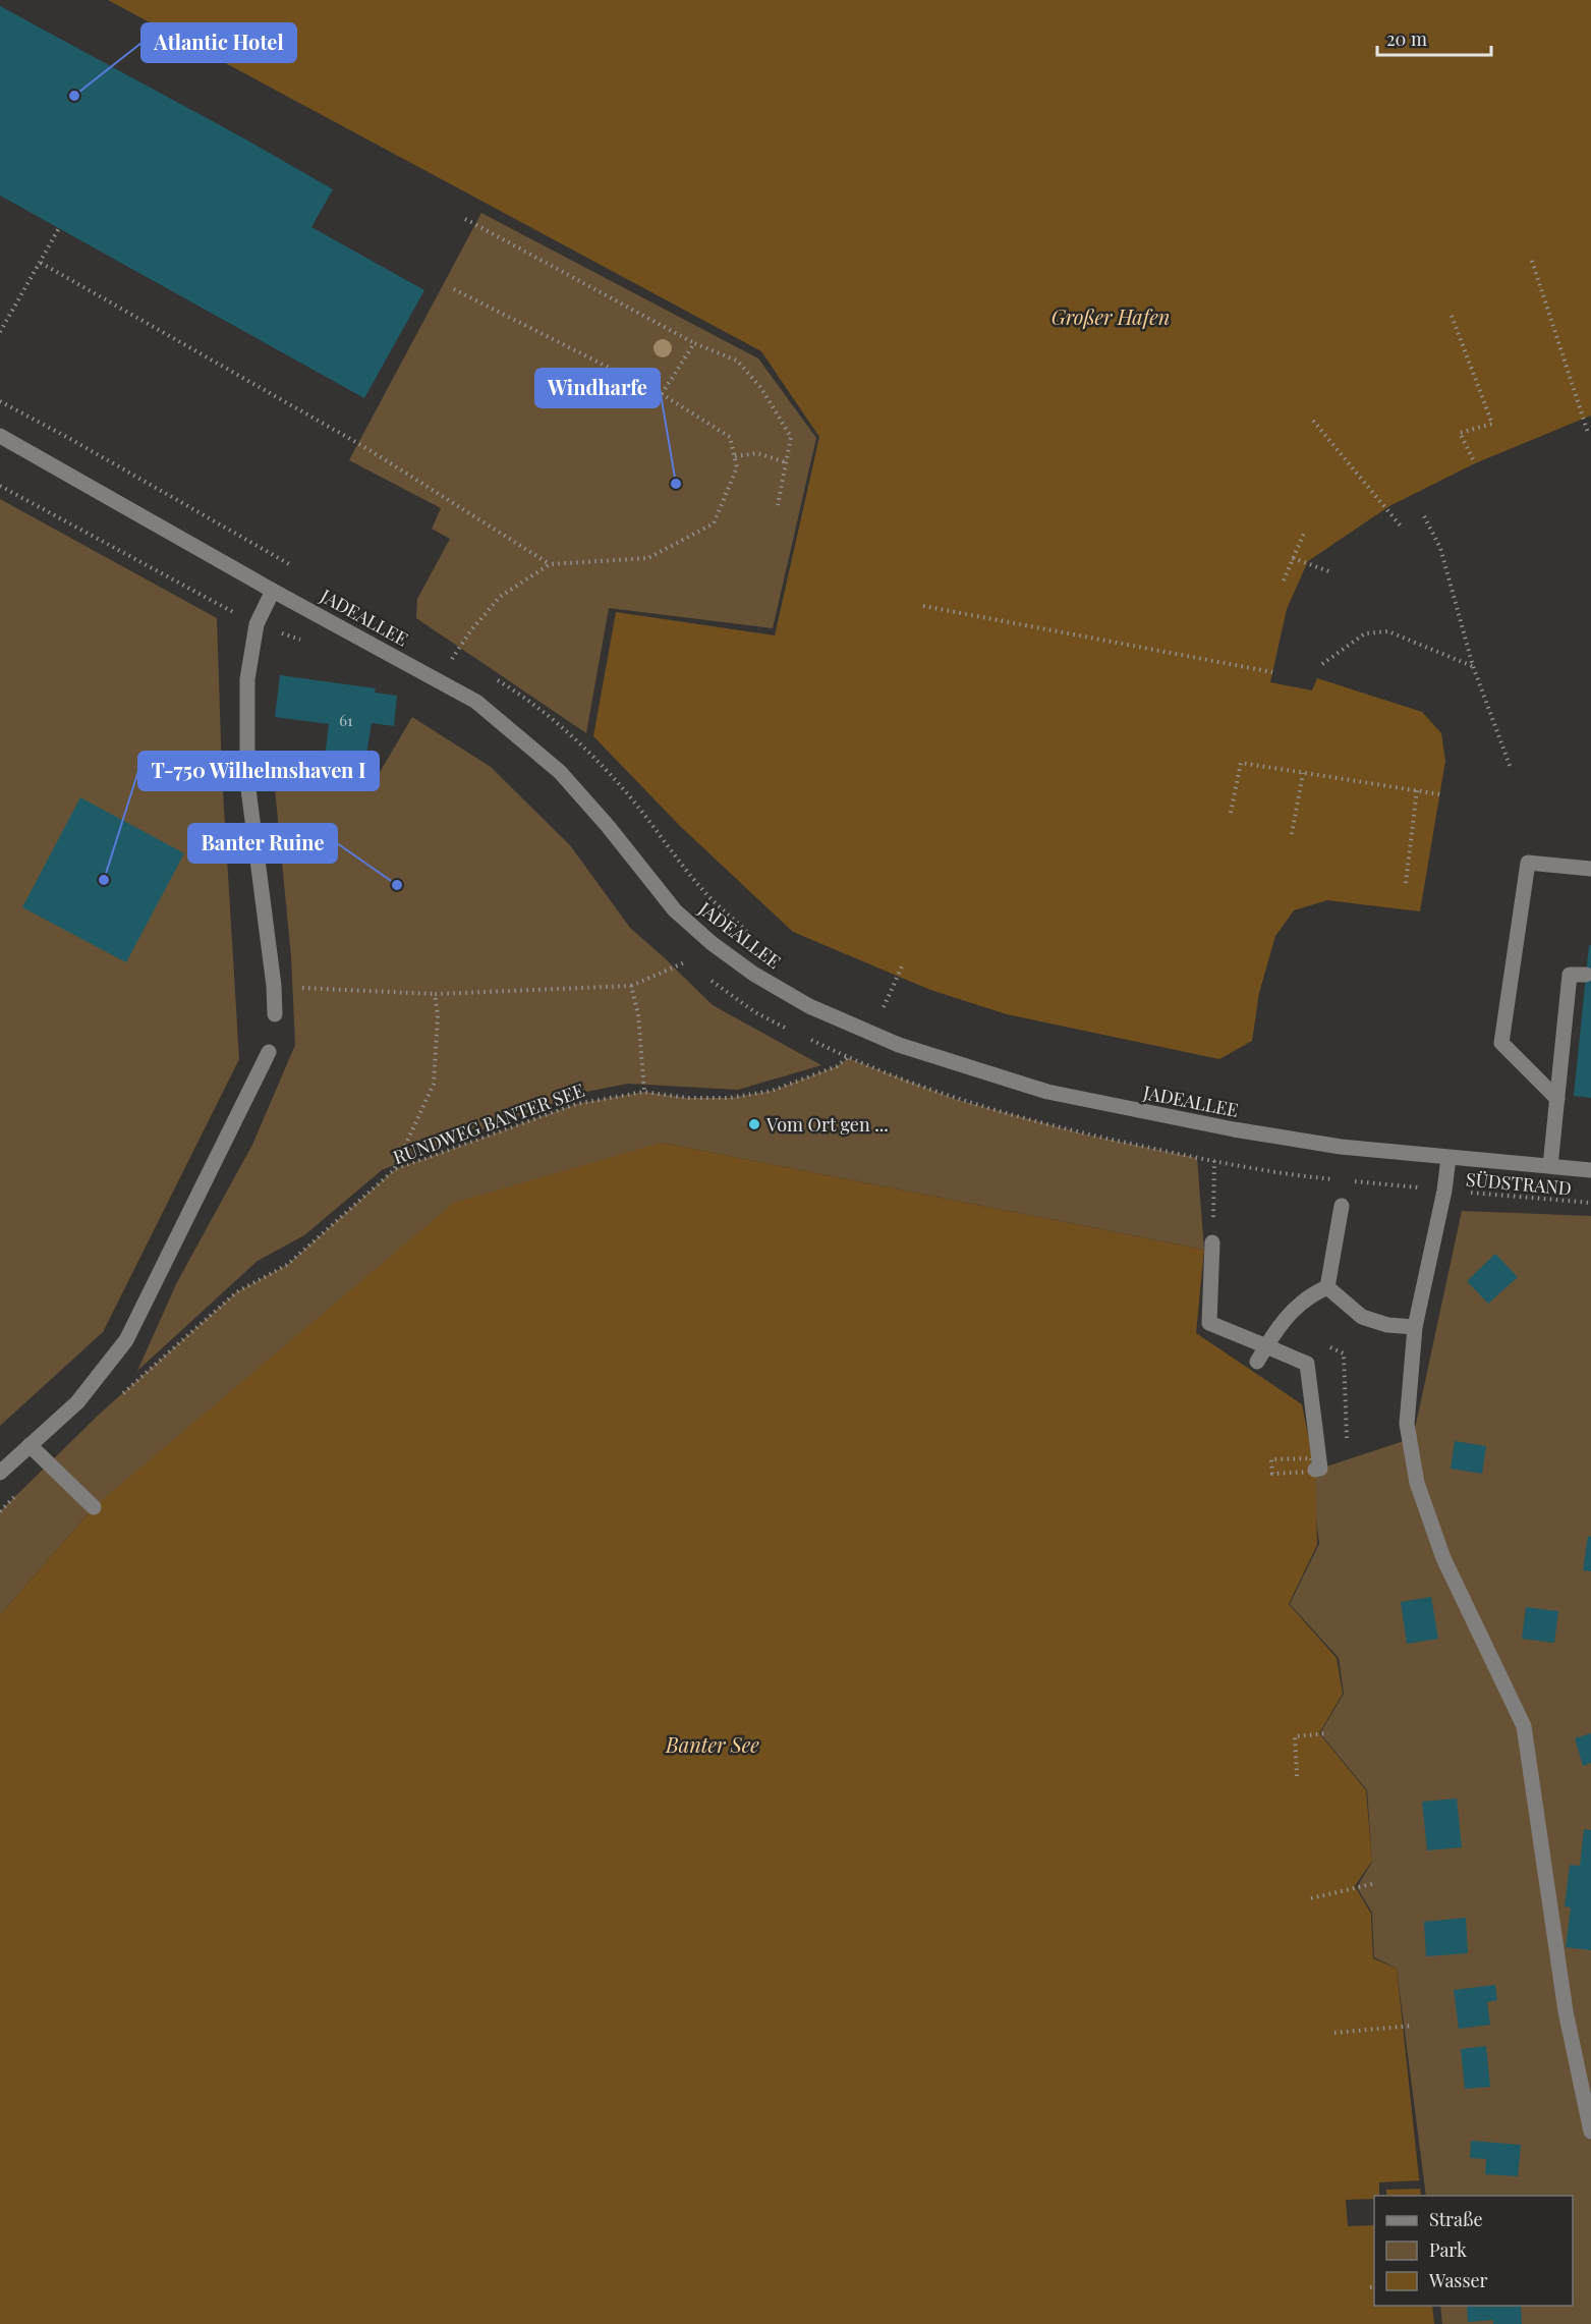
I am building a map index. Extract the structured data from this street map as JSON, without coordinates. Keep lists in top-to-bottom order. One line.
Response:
{"streets":{"street":["JADEALLEE"],"path":["RUNDWEG BANTER SEE","SÜDSTRAND"]},"water":["Großer Hafen","Banter See"],"places":["Atlantic Hotel","Windharfe","T-750 Wilhelmshaven I","Banter Ruine","Vom Ort gen ..."],"house_numbers":["61"],"legend":["Straße","Park","Wasser"],"scale_bar":"20 m"}
